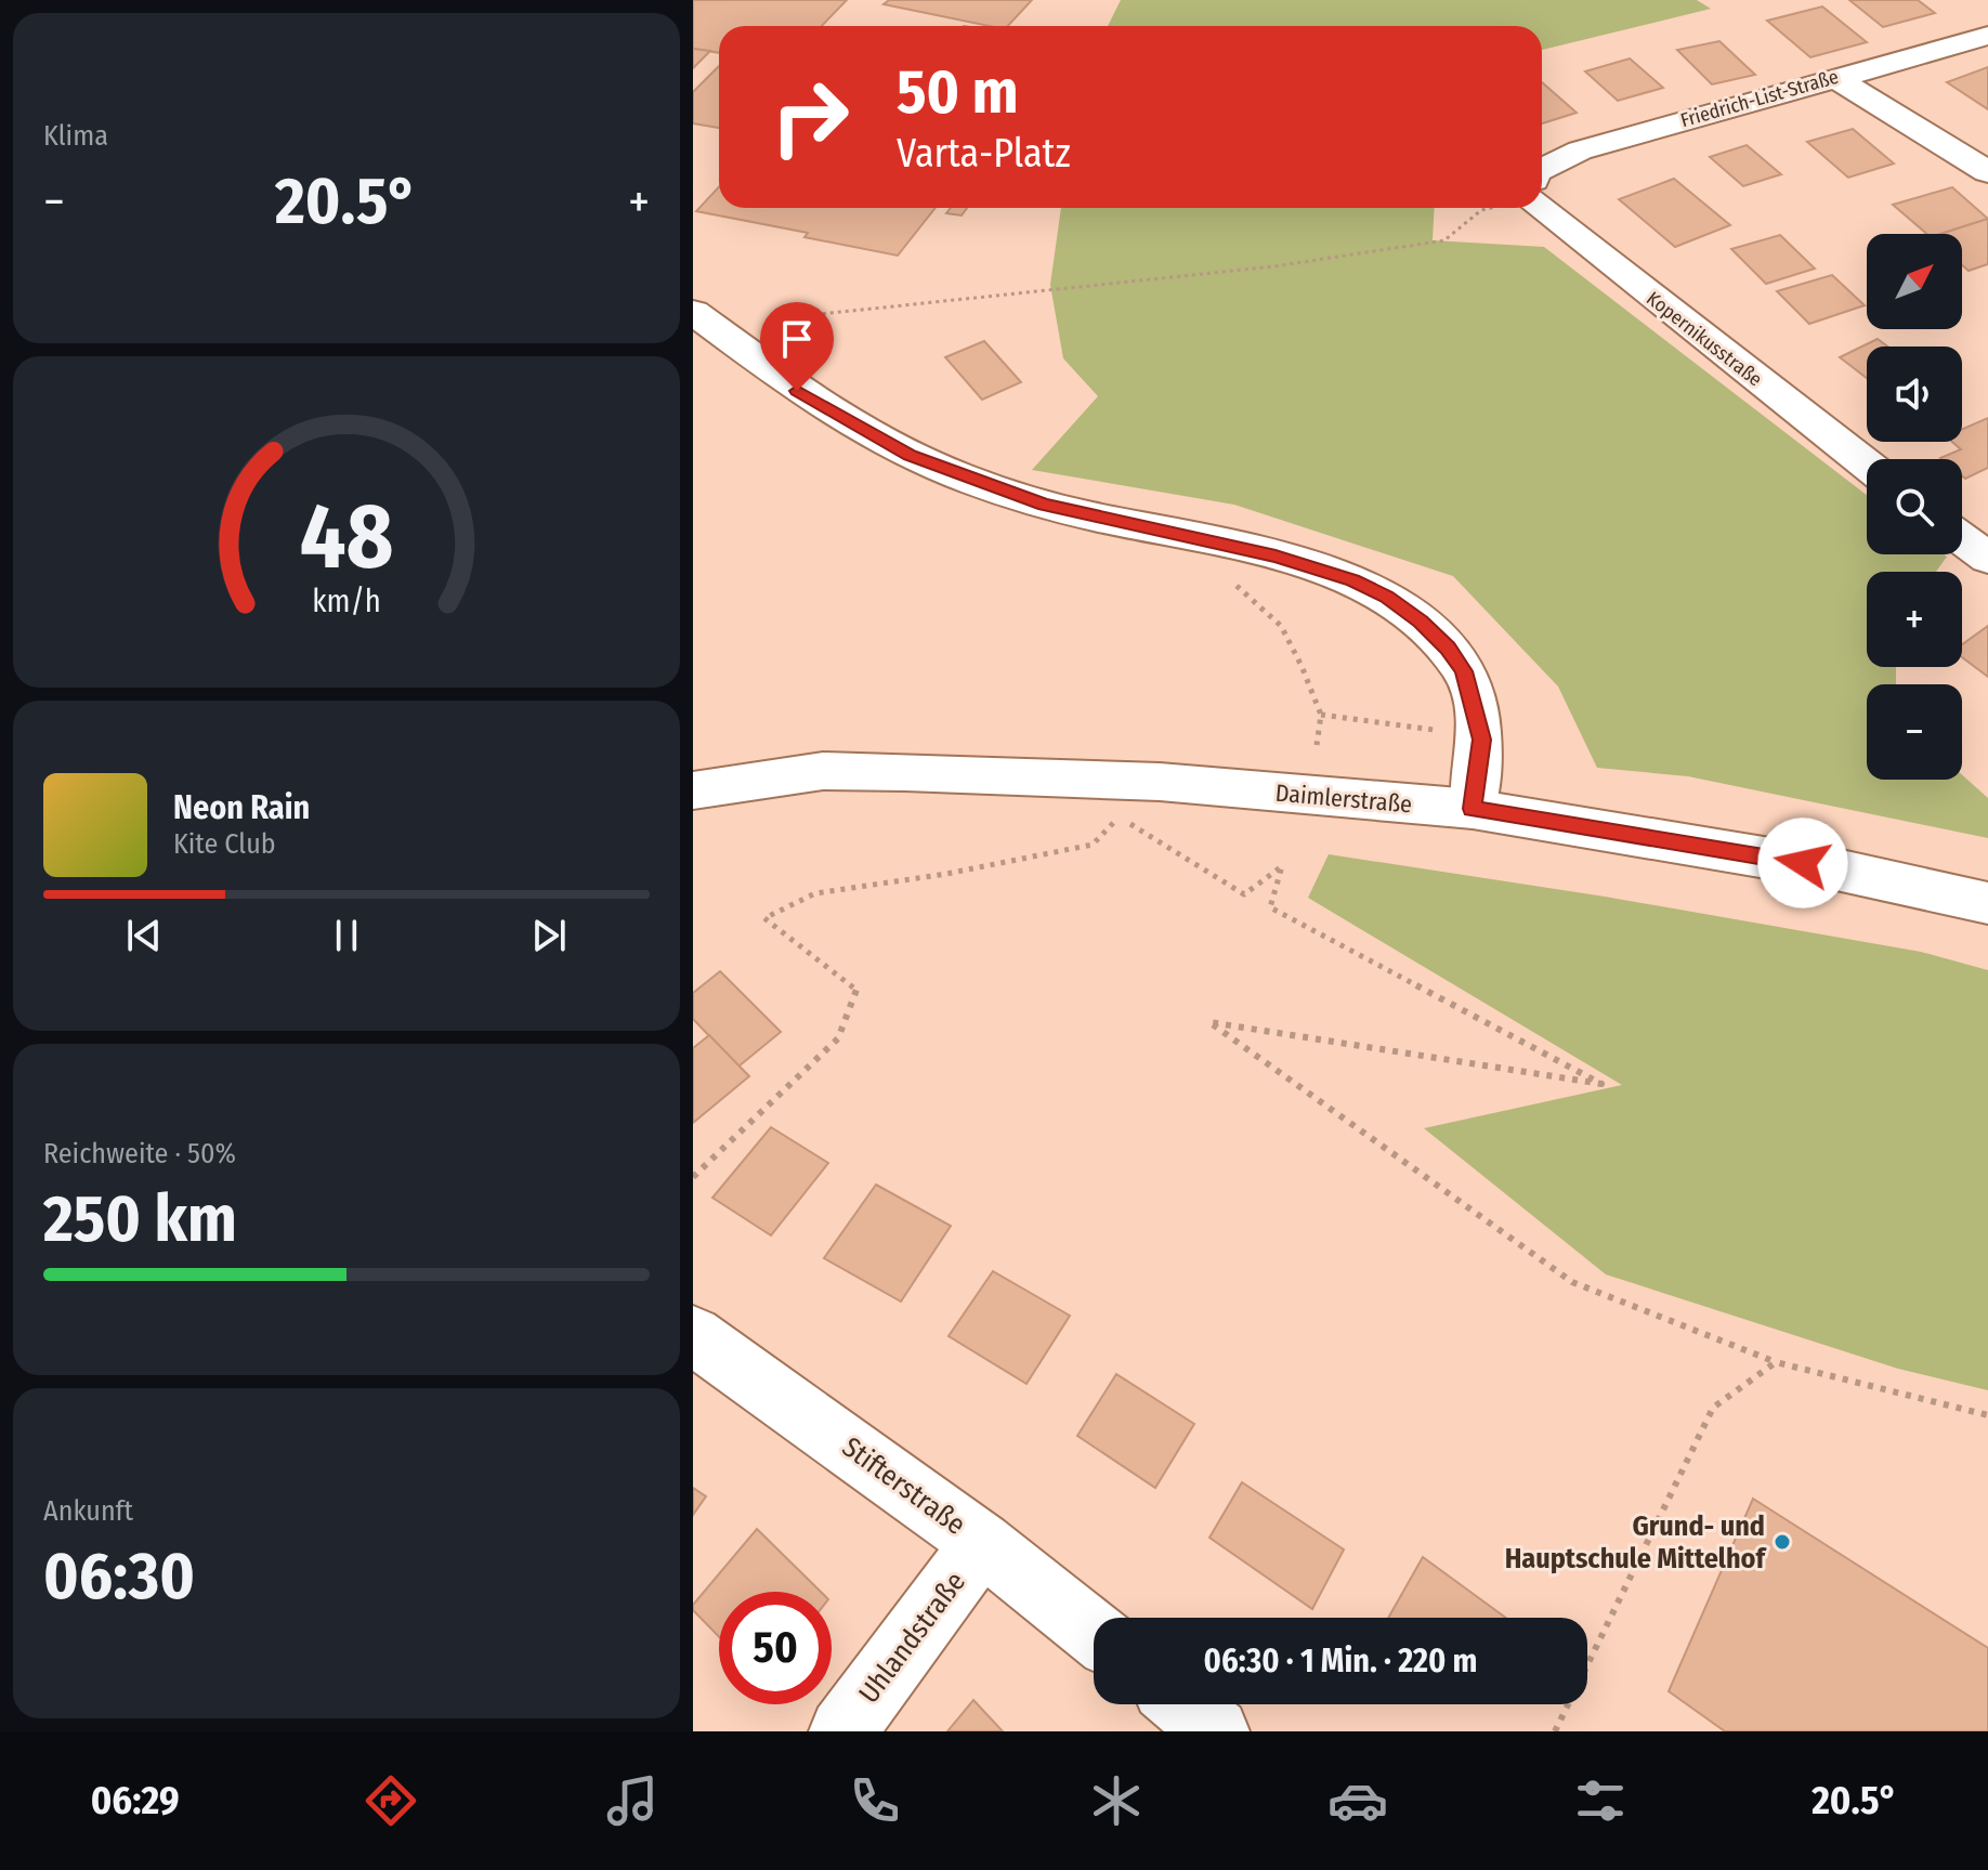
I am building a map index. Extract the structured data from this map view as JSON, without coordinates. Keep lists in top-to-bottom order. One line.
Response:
{"streets":{"street":["Friedrich-List-Straße","Kopernikusstraße","Daimlerstraße","Stifterstraße","Uhlandstraße"]},"crossings":[["Stifterstraße","Uhlandstraße"]],"places":["Grund- und Hauptschule Mittelhof"],"north":"top right","page":{"tile":["Klima",["Reichweite · 50%","250 km"],["Ankunft","06:30"]],"turn":["50 m","Varta-Platz"],"heat":["−","20.5°","+"],"map_buttons":["+","−"],"song":["Neon Rain","Kite Club"],"limit":"50","trip":"06:30 · 1 Min. · 220 m","tabs":["06:29","20.5°"],"gauge":["48","km/h"]}}
